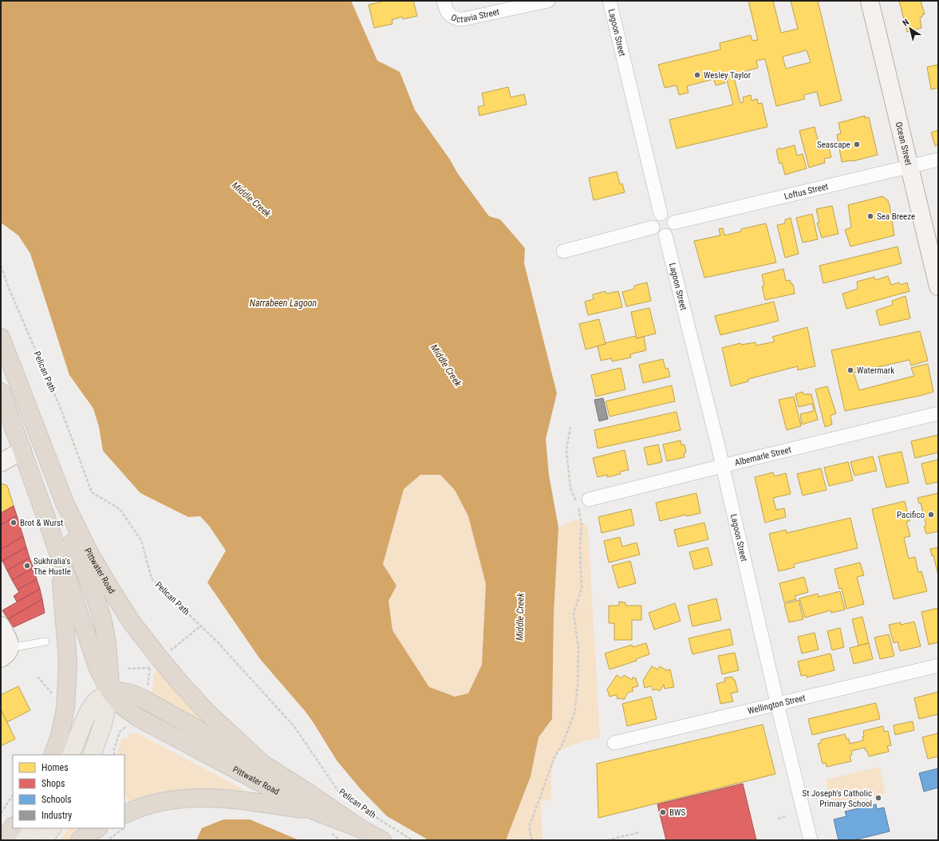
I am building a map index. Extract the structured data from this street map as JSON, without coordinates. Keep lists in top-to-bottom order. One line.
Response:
{"streets":{"highway":["Pittwater Road"],"street":["Octavia Street","Lagoon Street","Ocean Street","Loftus Street","Albemarle Street","Wellington Street"],"path":["Pelican Path"]},"crossings":[["Lagoon Street","Loftus Street"],["Lagoon Street","Albemarle Street"],["Lagoon Street","Wellington Street"],["Ocean Street","Loftus Street"]],"water":["Middle Creek","Narrabeen Lagoon"],"places":["Wesley Taylor","Seascape","Sea Breeze","Watermark","Pacifico","Brot & Wurst","Sukhralia's The Hustle","St Joseph's Catholic Primary School","BWS"],"legend":["Homes","Shops","Schools","Industry"],"north":"top left"}
